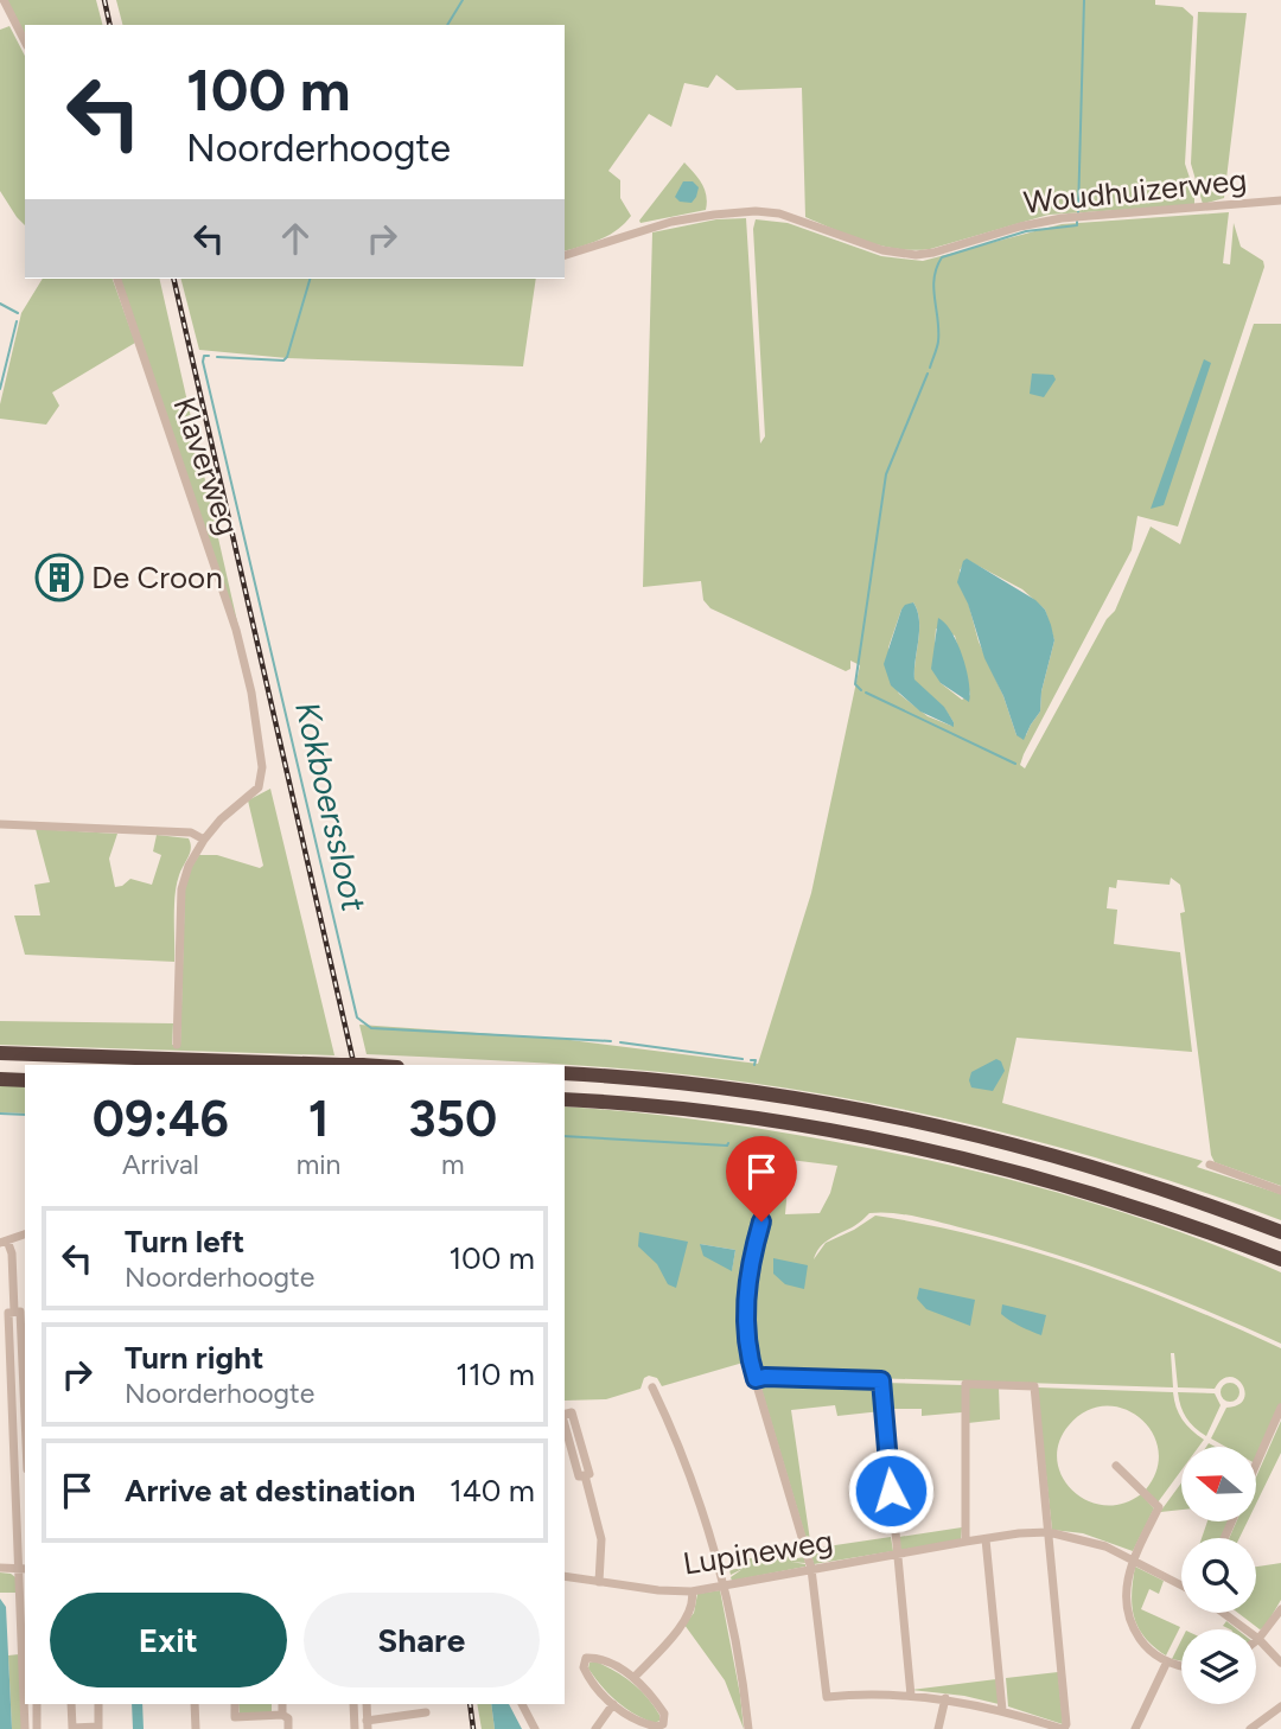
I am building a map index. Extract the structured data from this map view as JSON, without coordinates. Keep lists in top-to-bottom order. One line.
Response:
{"streets":{"street":["Woudhuizerweg","Klaverweg","Lupineweg"]},"water":["Kokboerssloot"],"places":{"building":["De Croon"]},"north":"left","page":{"turn":["100 m","Noorderhoogte"],"eta":["09:46","Arrival","1","min","350","m"],"list":[{"name":"Turn left","note":"Noorderhoogte","value":"100 m"},{"name":"Turn right","note":"Noorderhoogte","value":"110 m"},{"name":"Arrive at destination","value":"140 m"}],"buttons":["Exit","Share"]}}
